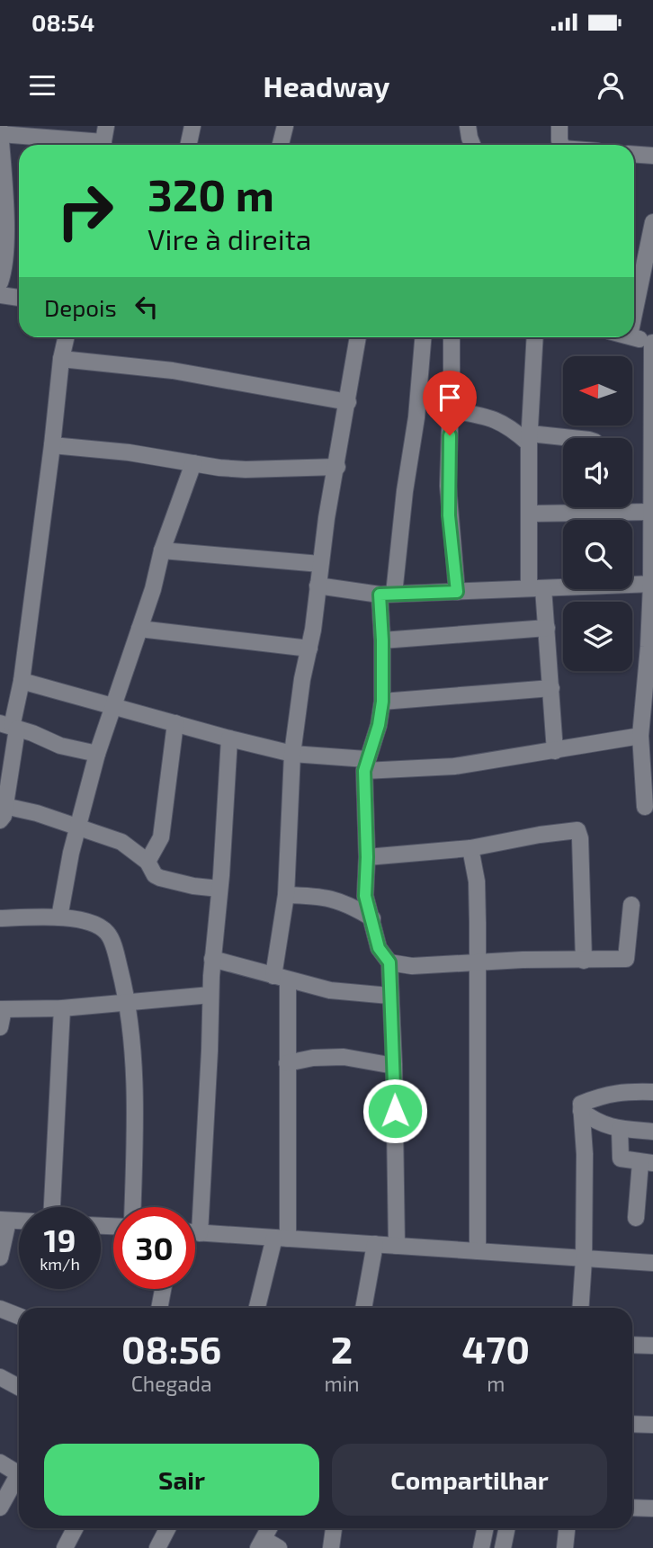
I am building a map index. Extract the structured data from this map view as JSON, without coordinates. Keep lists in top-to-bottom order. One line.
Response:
{"north":"left","page":{"status":"08:54","header":"Headway","turn":["320 m","Vire à direita"],"then":"Depois","speed":"19 km/h","limit":"30","eta":["08:56","Chegada","2","min","470","m"],"buttons":["Sair","Compartilhar"]}}
